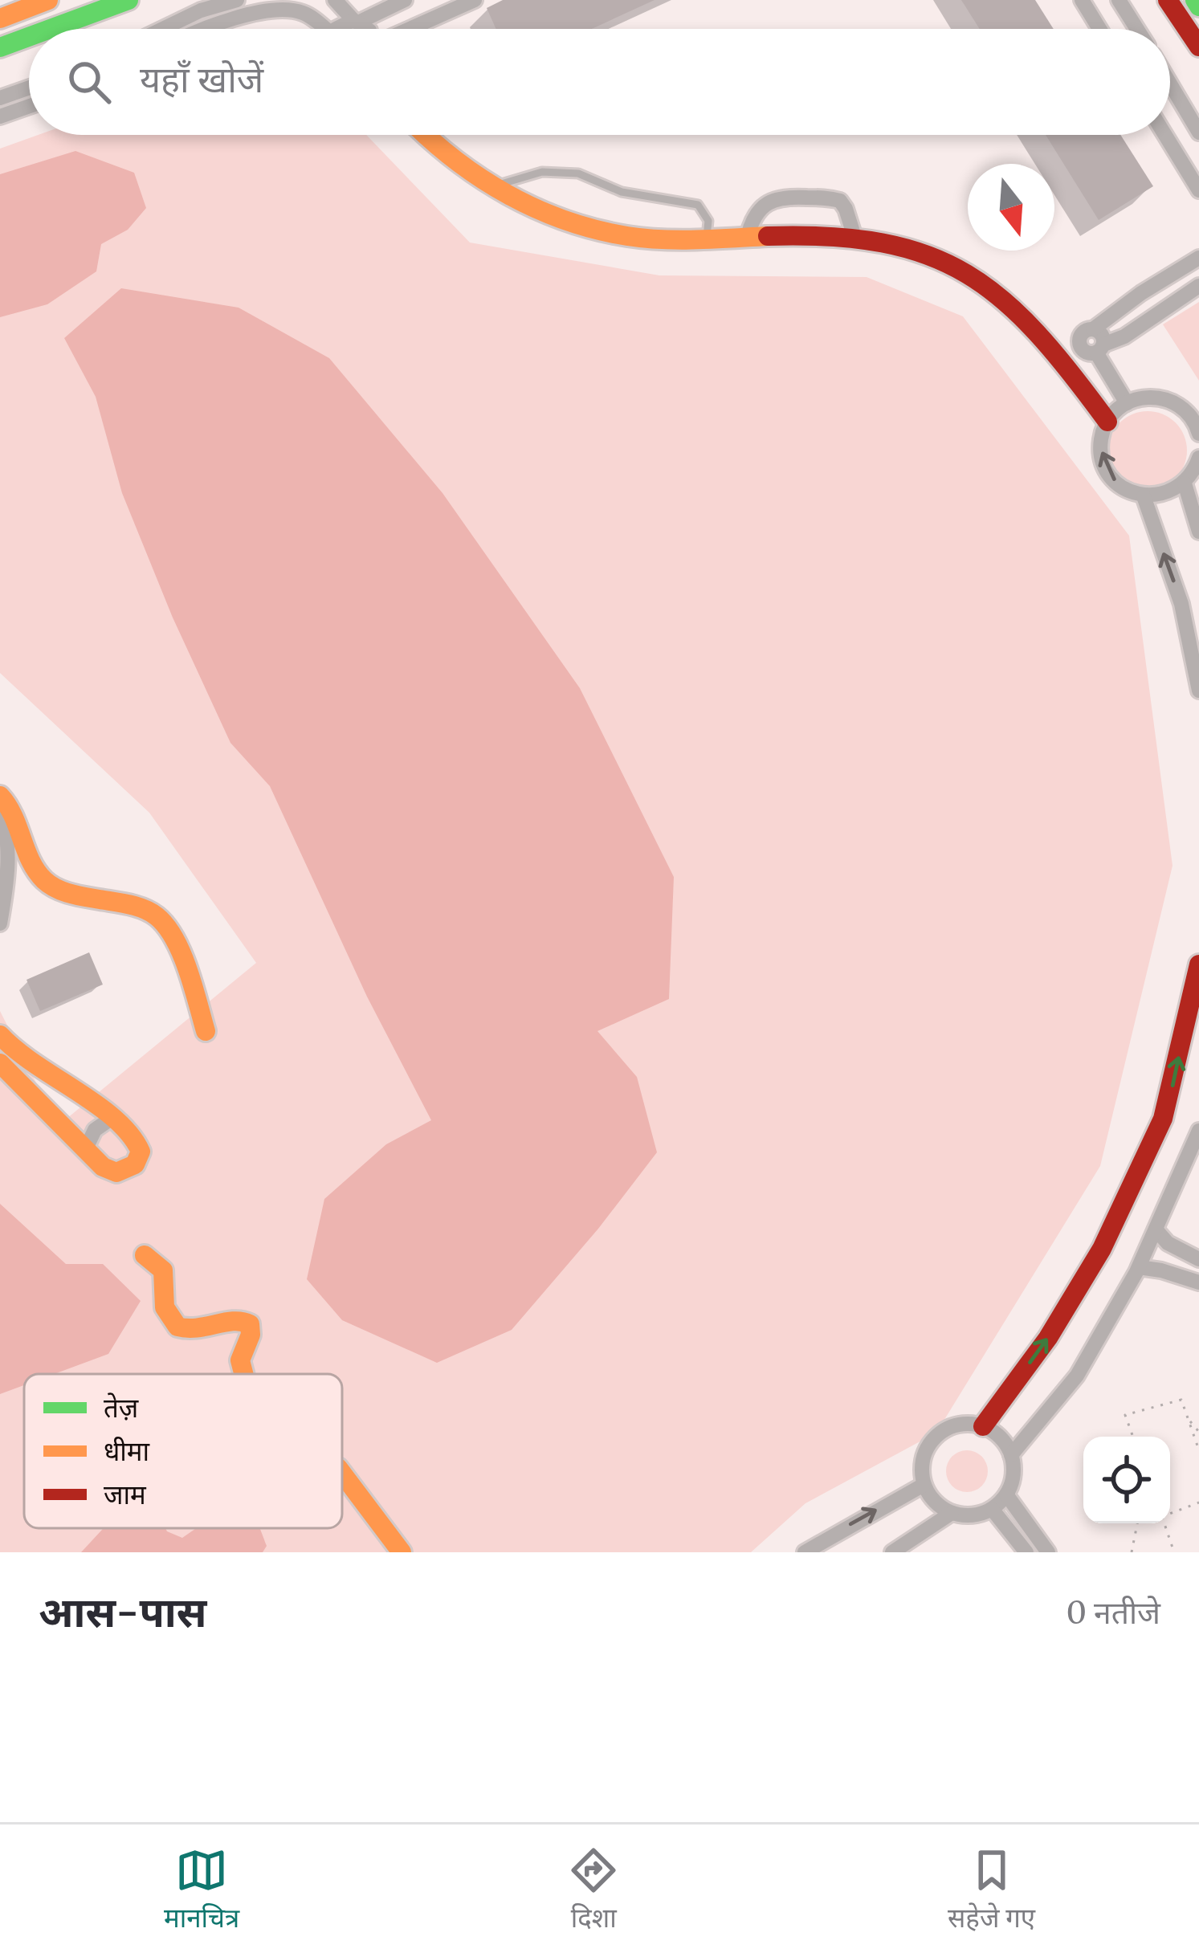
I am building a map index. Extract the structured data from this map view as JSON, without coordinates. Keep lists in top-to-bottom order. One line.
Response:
{"legend":["तेज़","धीमा","जाम"],"north":"bottom","page":{"search":"यहाँ खोजें","heading":["आस-पास","0 नतीजे"],"nav":["मानचित्र","दिशा","सहेजे गए"]}}
